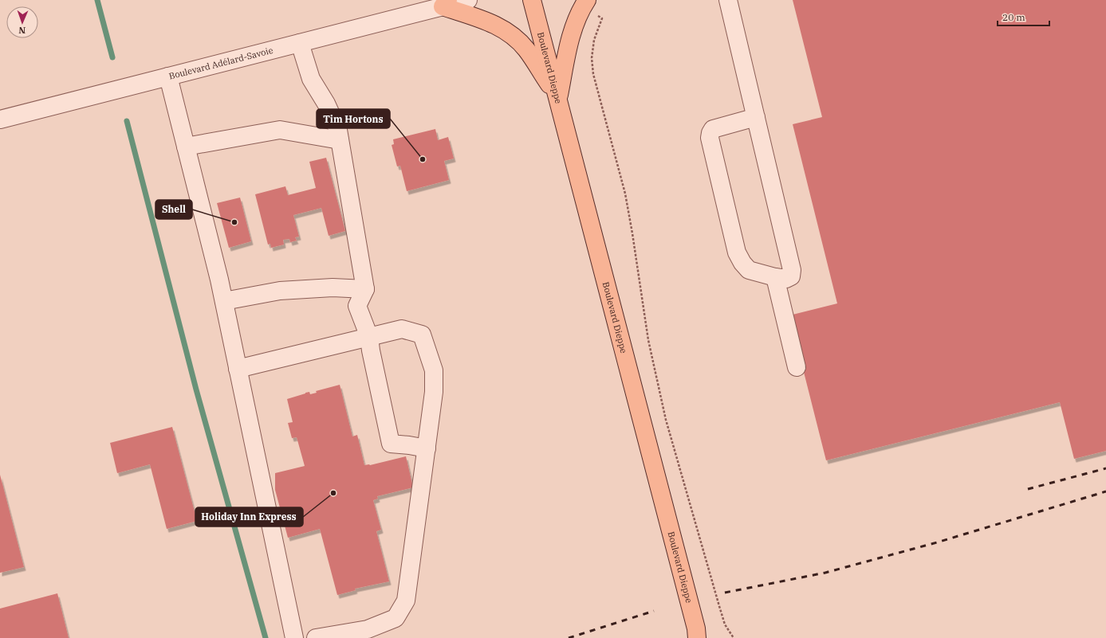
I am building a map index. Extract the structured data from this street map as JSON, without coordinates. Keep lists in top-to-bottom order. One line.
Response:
{"streets":{"main road":["Boulevard Dieppe"],"street":["Boulevard Adélard-Savoie"]},"places":["Tim Hortons","Shell","Holiday Inn Express"],"scale_bar":"20 m","north":"bottom"}
